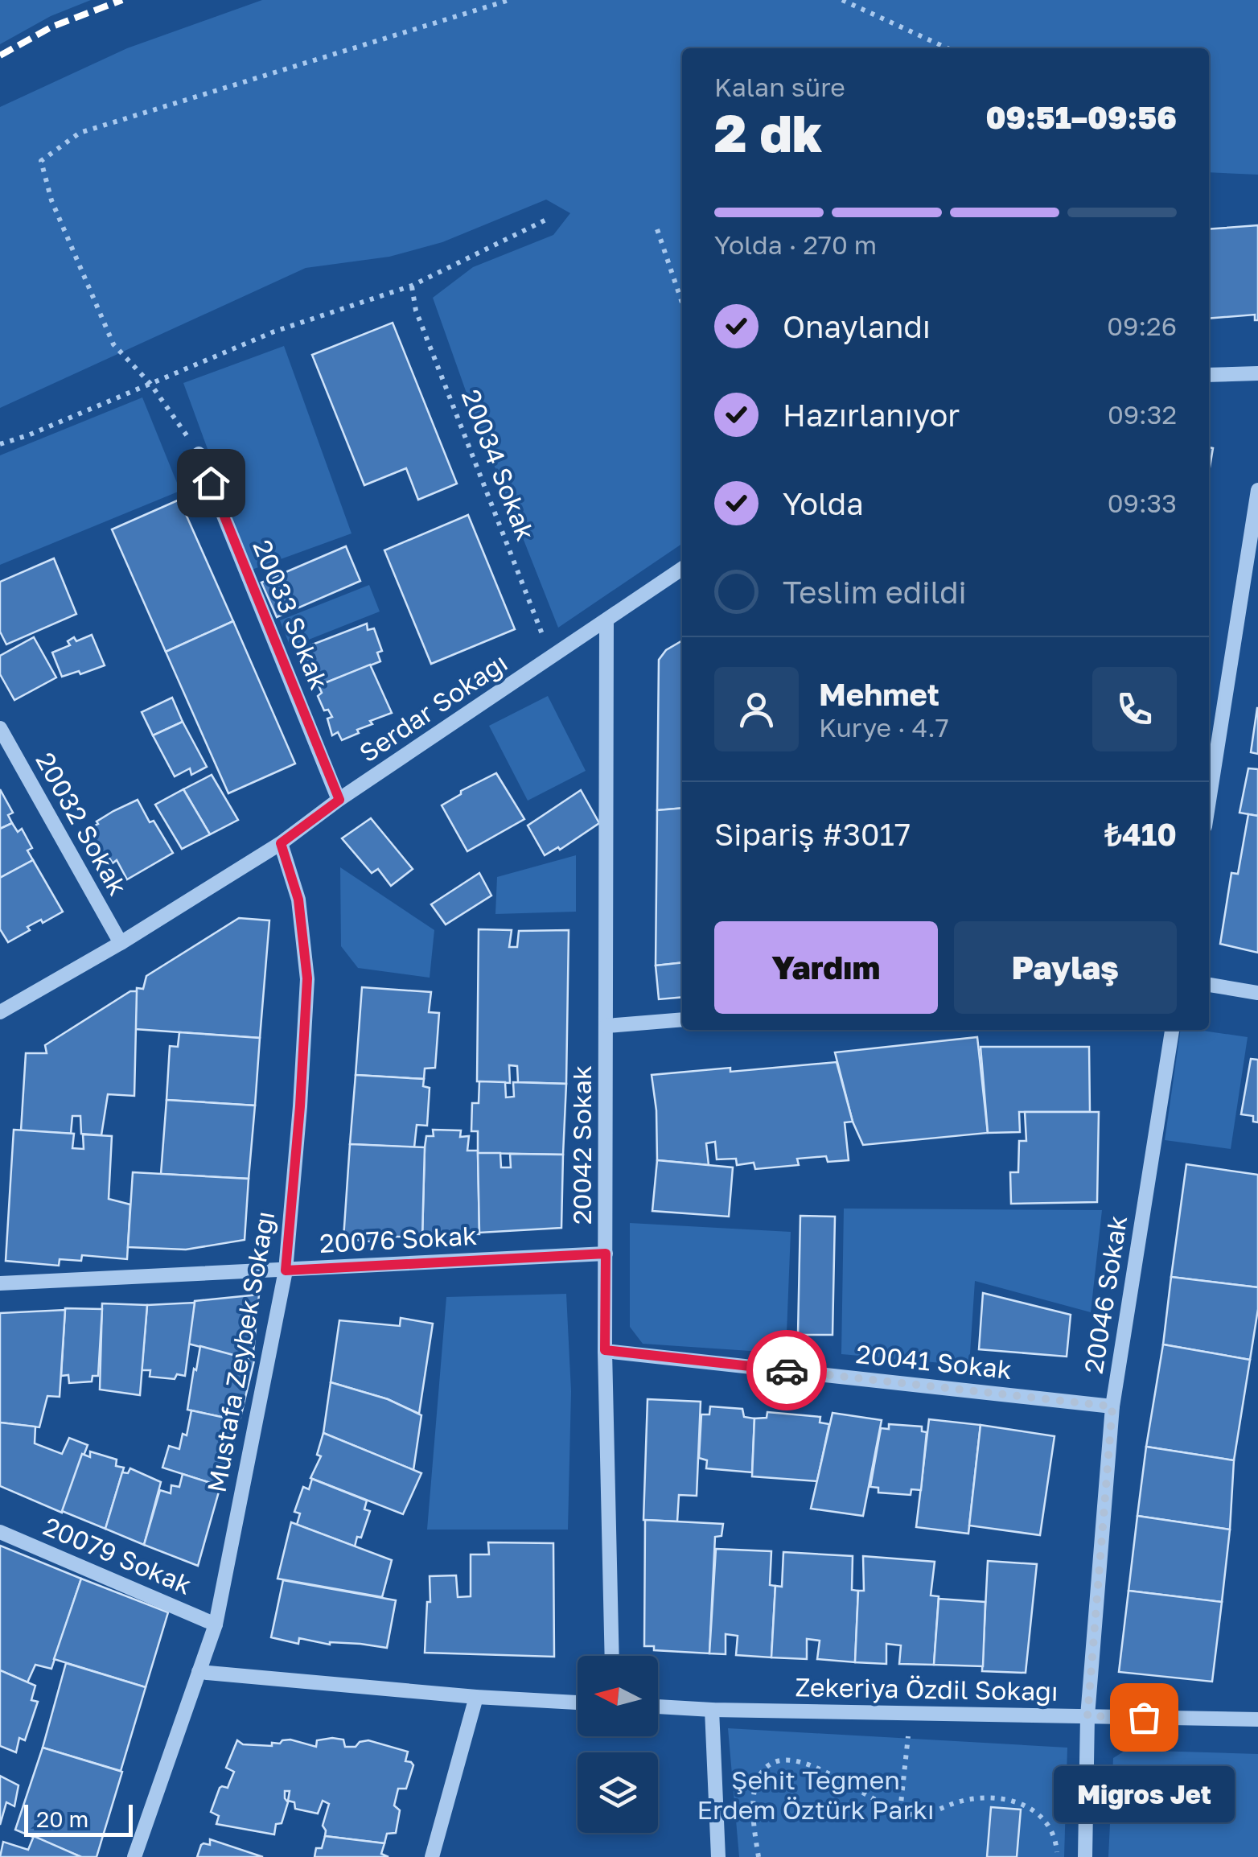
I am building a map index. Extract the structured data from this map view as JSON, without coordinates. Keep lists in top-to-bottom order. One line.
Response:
{"streets":{"street":["20033 Sokak","Serdar Sokağı","20032 Sokak","20042 Sokak","20076 Sokak","20046 Sokak","Mustafa Zeybek Sokağı","20041 Sokak","20079 Sokak","Zekeriya Özdil Sokağı"],"path":["20034 Sokak"]},"crossings":[["20034 Sokak","Serdar Sokağı"],["20033 Sokak","Serdar Sokağı"],["Serdar Sokağı","20032 Sokak"],["Serdar Sokağı","20042 Sokak"],["Serdar Sokağı","Mustafa Zeybek Sokağı"],["20042 Sokak","20076 Sokak"],["20042 Sokak","20041 Sokak"],["20076 Sokak","Mustafa Zeybek Sokağı"],["20046 Sokak","20041 Sokak"],["20046 Sokak","Zekeriya Özdil Sokağı"],["Mustafa Zeybek Sokağı","20079 Sokak"]],"parks":["Şehit Teğmen Erdem Öztürk Parkı"],"places":["Migros Jet"],"scale_bar":"20 m","north":"left","page":{"heading":["2 dk","Kalan süre","09:51–09:56"],"panel":["Mehmet","Kurye · 4.7","Sipariş #3017","₺410"],"bar":"Yolda · 270 m","list":[["Onaylandı","09:26"],["Hazırlanıyor","09:32"],["Yolda","09:33"],"Teslim edildi"],"buttons":["Yardım","Paylaş"],"bubble":"Migros Jet","scale":"20 m"}}
